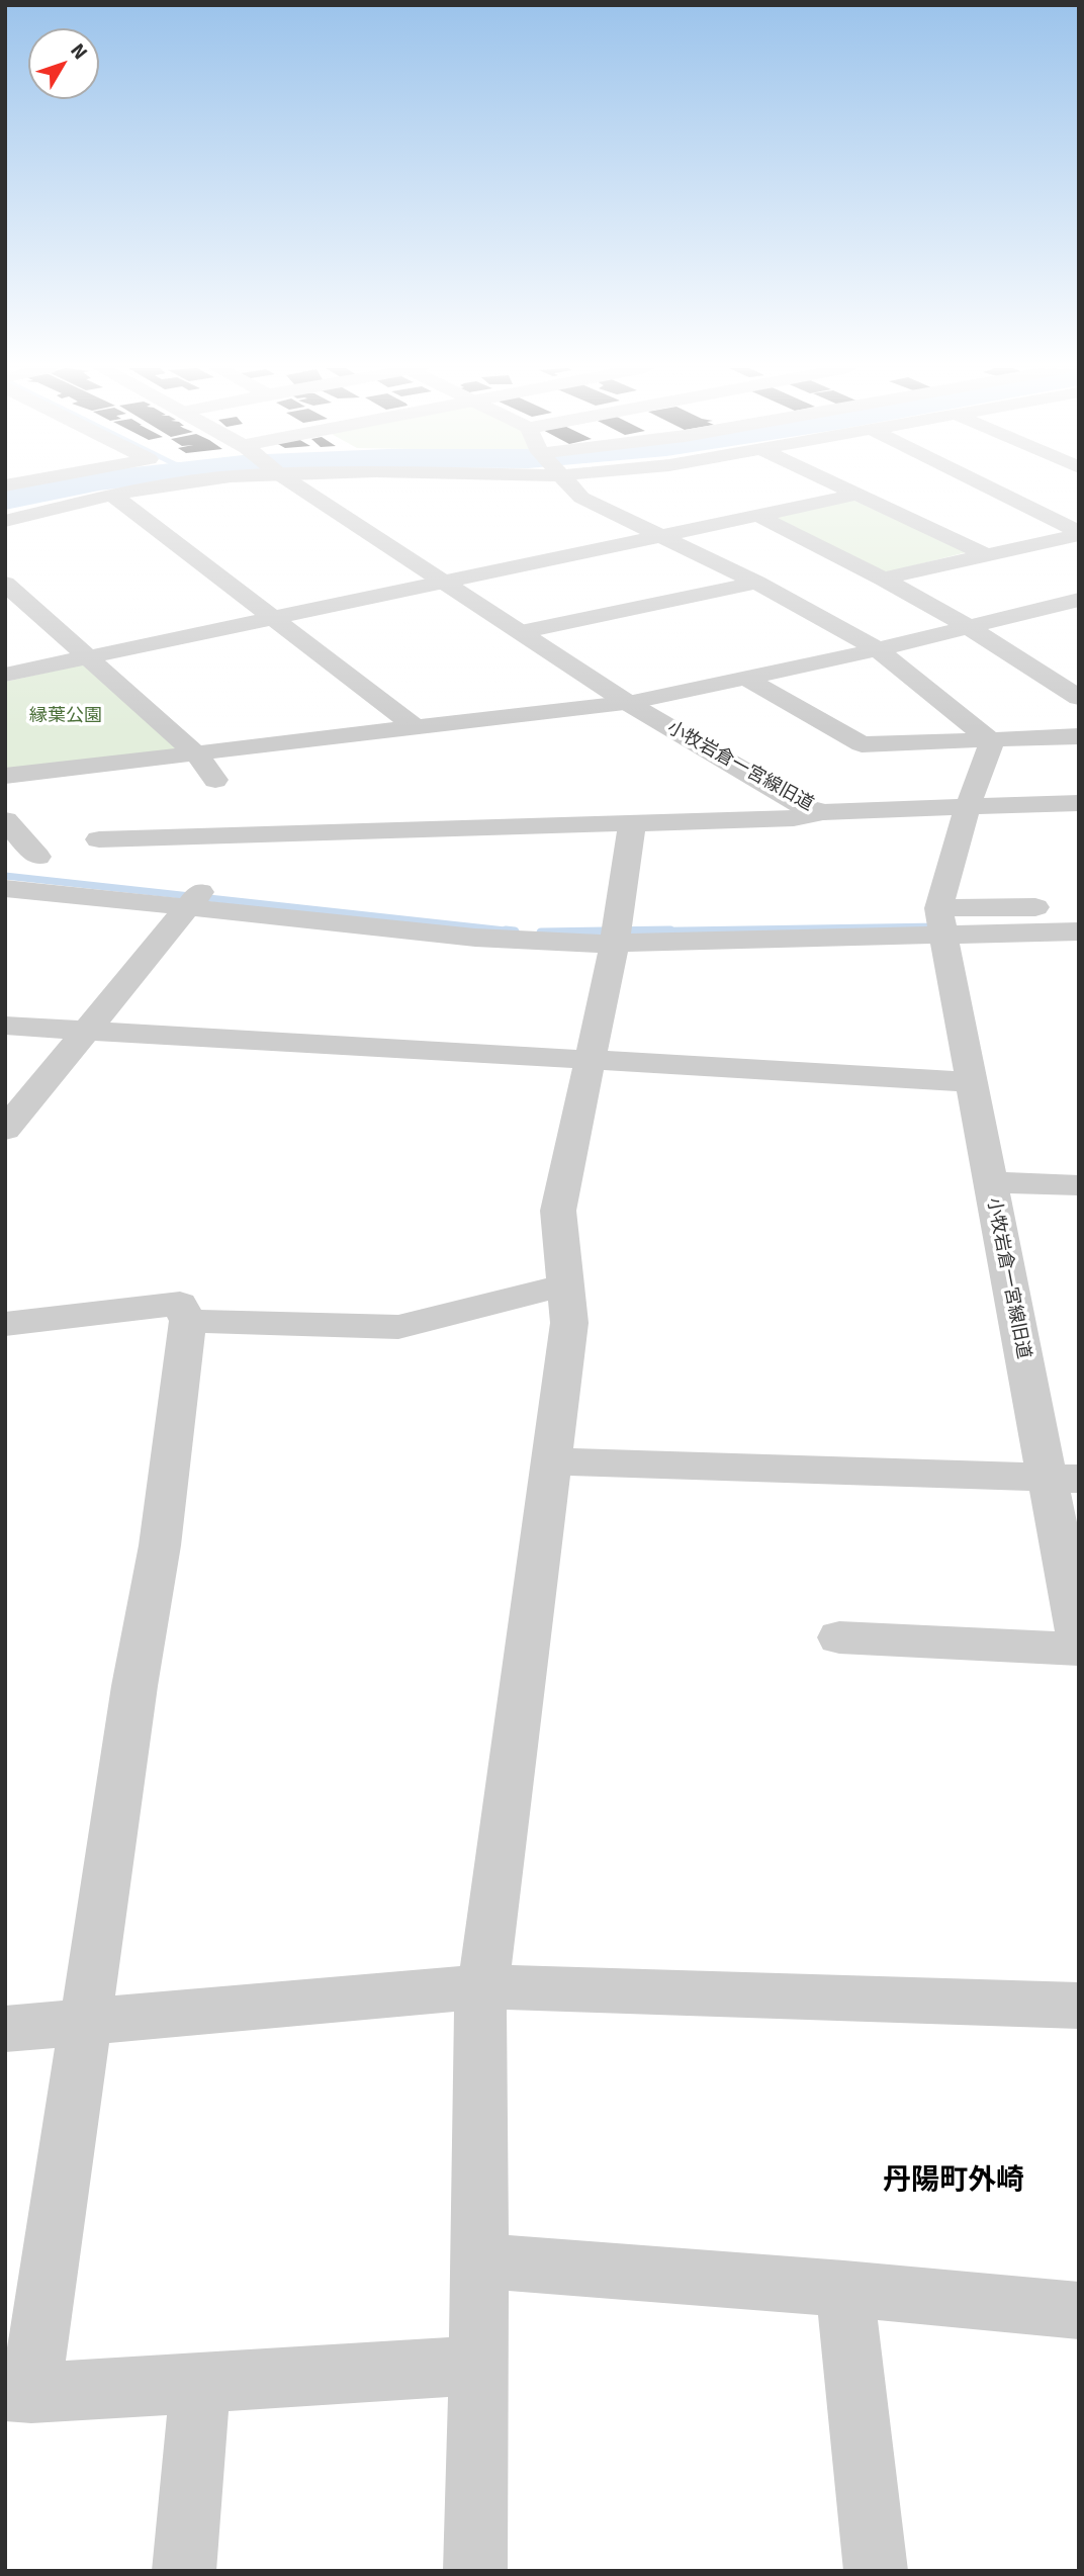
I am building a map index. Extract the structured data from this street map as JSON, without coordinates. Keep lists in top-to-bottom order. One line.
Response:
{"streets":{"street":["小牧岩倉一宮線旧道"]},"districts":["丹陽町外崎"],"parks":["縁葉公園"],"north":"top right"}
